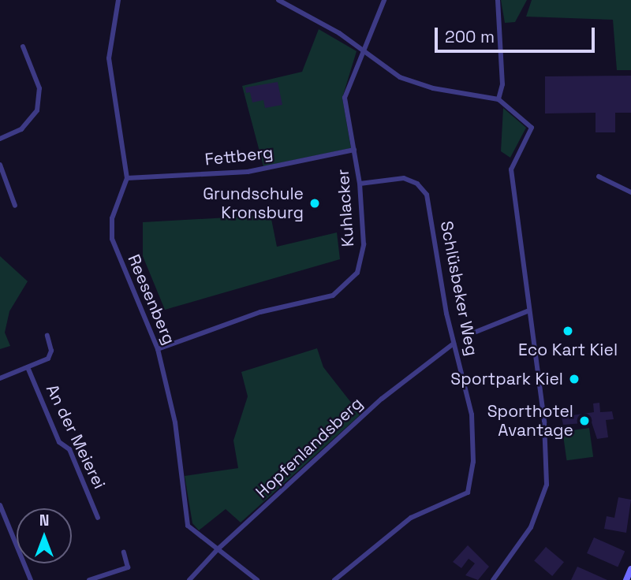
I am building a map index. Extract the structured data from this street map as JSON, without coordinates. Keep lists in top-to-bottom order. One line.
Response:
{"streets":{"street":["Fettberg","Kuhlacker","Schlüsbeker Weg","Reesenberg","An der Meierei","Hopfenlandsberg"]},"crossings":[["Fettberg","Kuhlacker"],["Fettberg","Reesenberg"],["Kuhlacker","Schlüsbeker Weg"],["Kuhlacker","Reesenberg"],["Schlüsbeker Weg","Hopfenlandsberg"],["Reesenberg","Hopfenlandsberg"]],"places":["Grundschule Kronsburg","Eco Kart Kiel","Sportpark Kiel","Sporthotel Avantage"],"scale_bar":"200 m","north":"top"}
